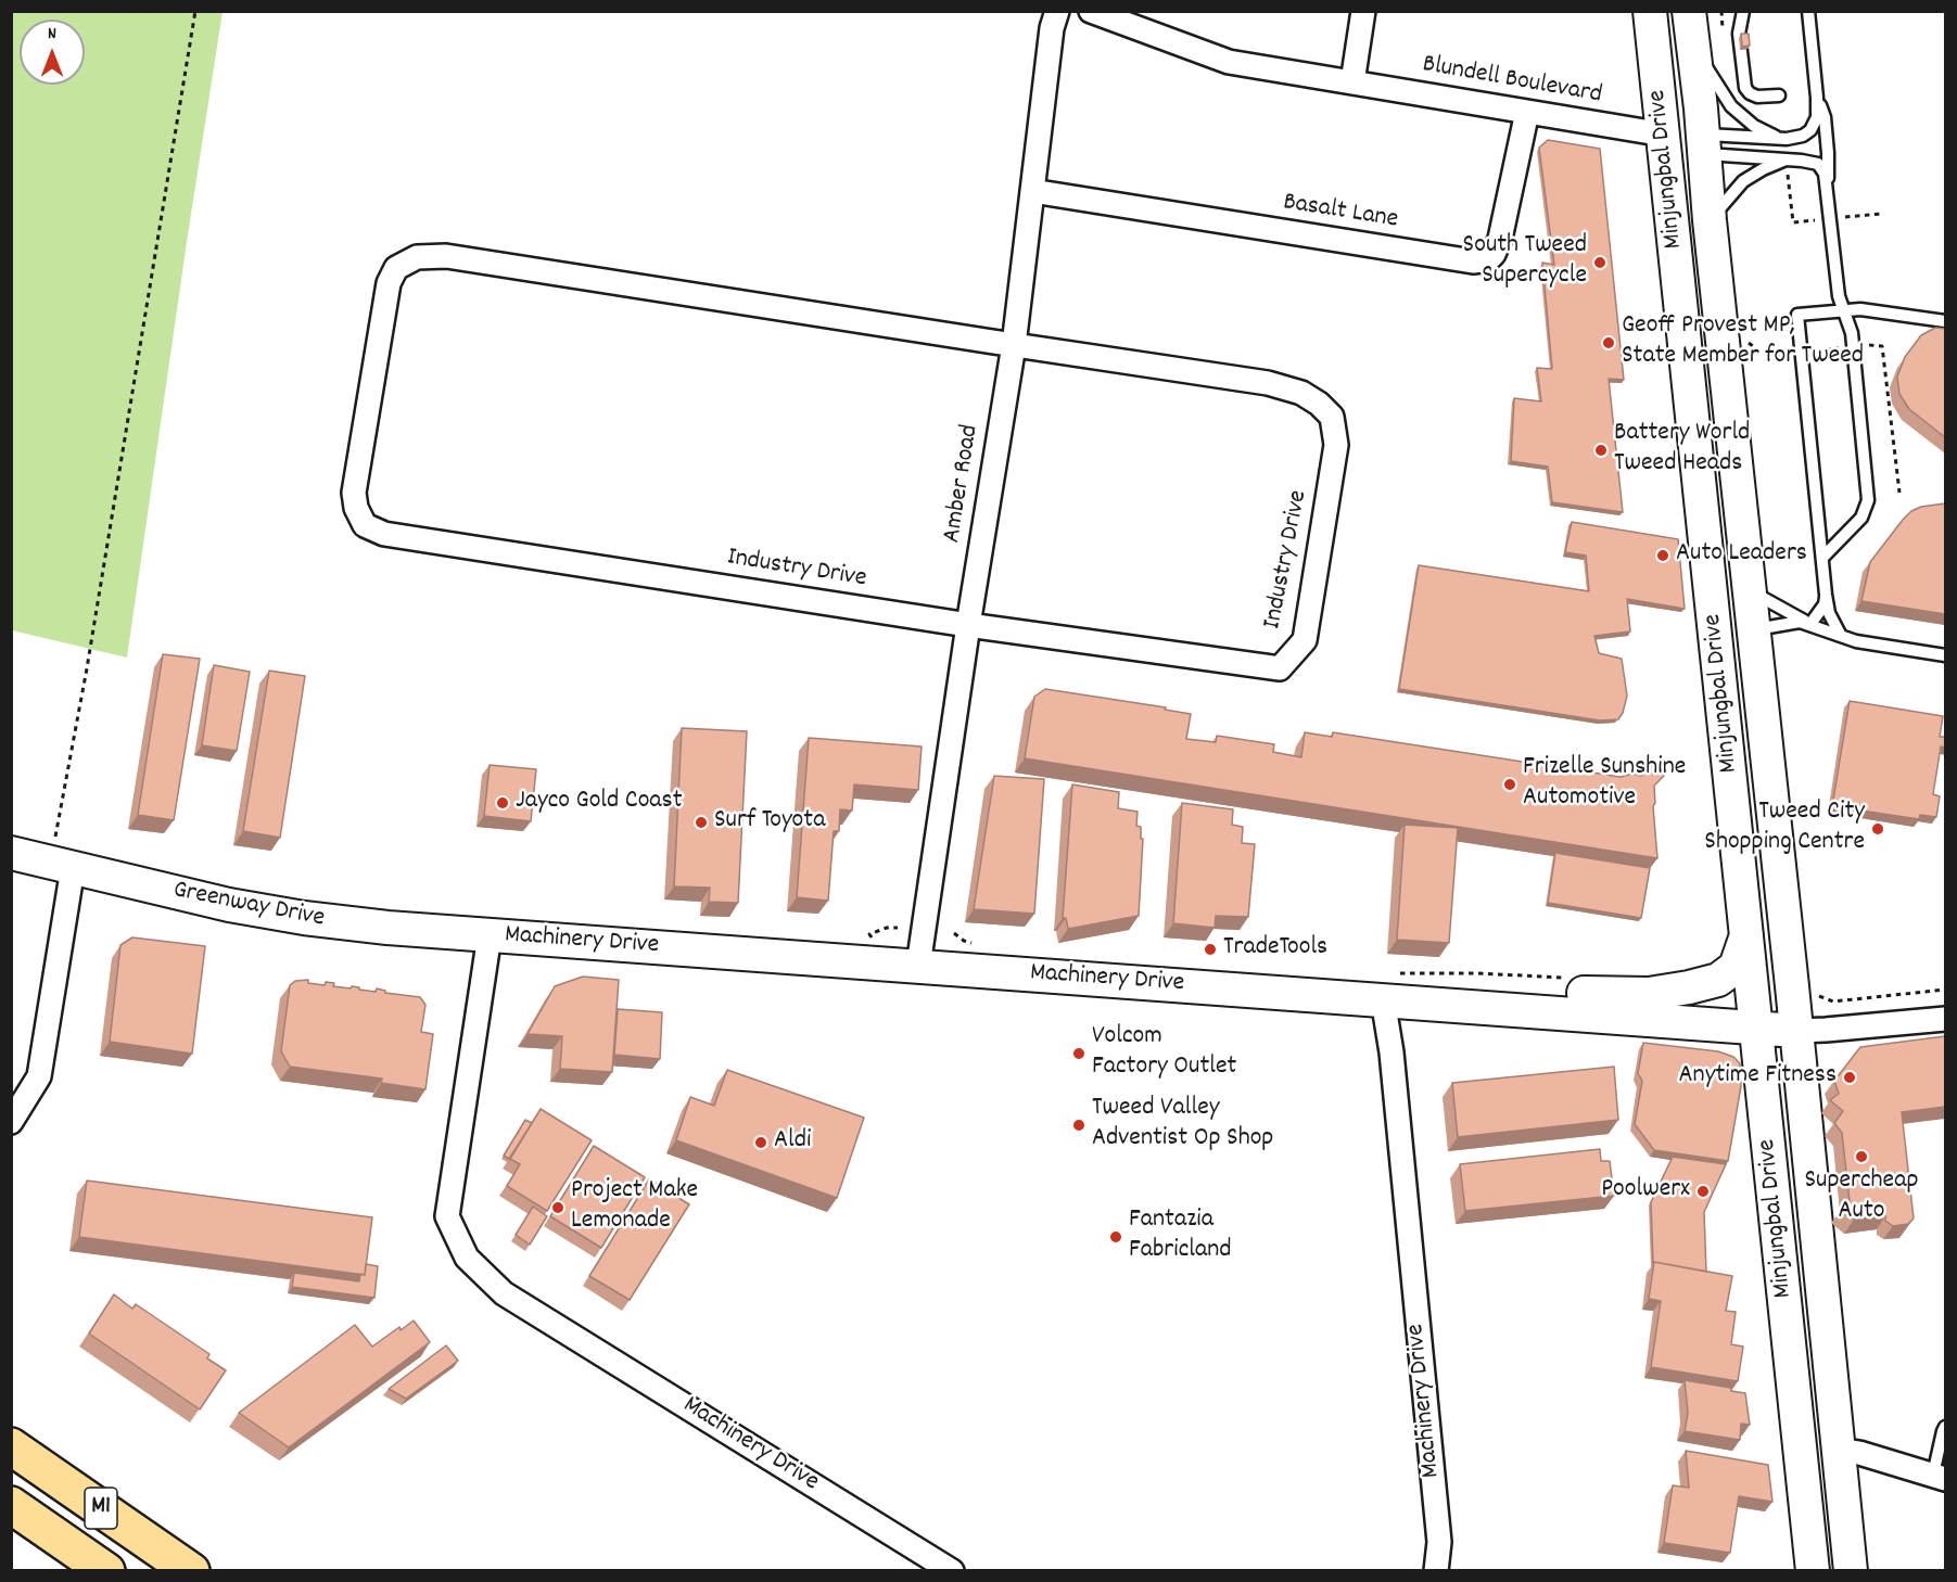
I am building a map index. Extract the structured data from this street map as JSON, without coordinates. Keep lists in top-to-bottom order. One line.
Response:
{"streets":{"highway":["M1"],"main road":["Minjungbal Drive","Greenway Drive","Machinery Drive"],"street":["Blundell Boulevard","Basalt Lane","Amber Road","Industry Drive"]},"crossings":[["Blundell Boulevard","Minjungbal Drive"],["Blundell Boulevard","Basalt Lane"],["Minjungbal Drive","Machinery Drive"],["Basalt Lane","Amber Road"],["Amber Road","Industry Drive"],["Amber Road","Machinery Drive"],["Greenway Drive","Machinery Drive"]],"places":["South Tweed Supercycle","Geoff Provest MP, State Member for Tweed","Battery World Tweed Heads","Auto Leaders","Frizelle Sunshine Automotive","Jayco Gold Coast","Surf Toyota","Tweed City Shopping Centre","TradeTools","Volcom Factory Outlet","Anytime Fitness","Tweed Valley Adventist Op Shop","Aldi","Supercheap Auto","Poolwerx","Project Make Lemonade","Fantazia Fabricland"],"north":"top"}
